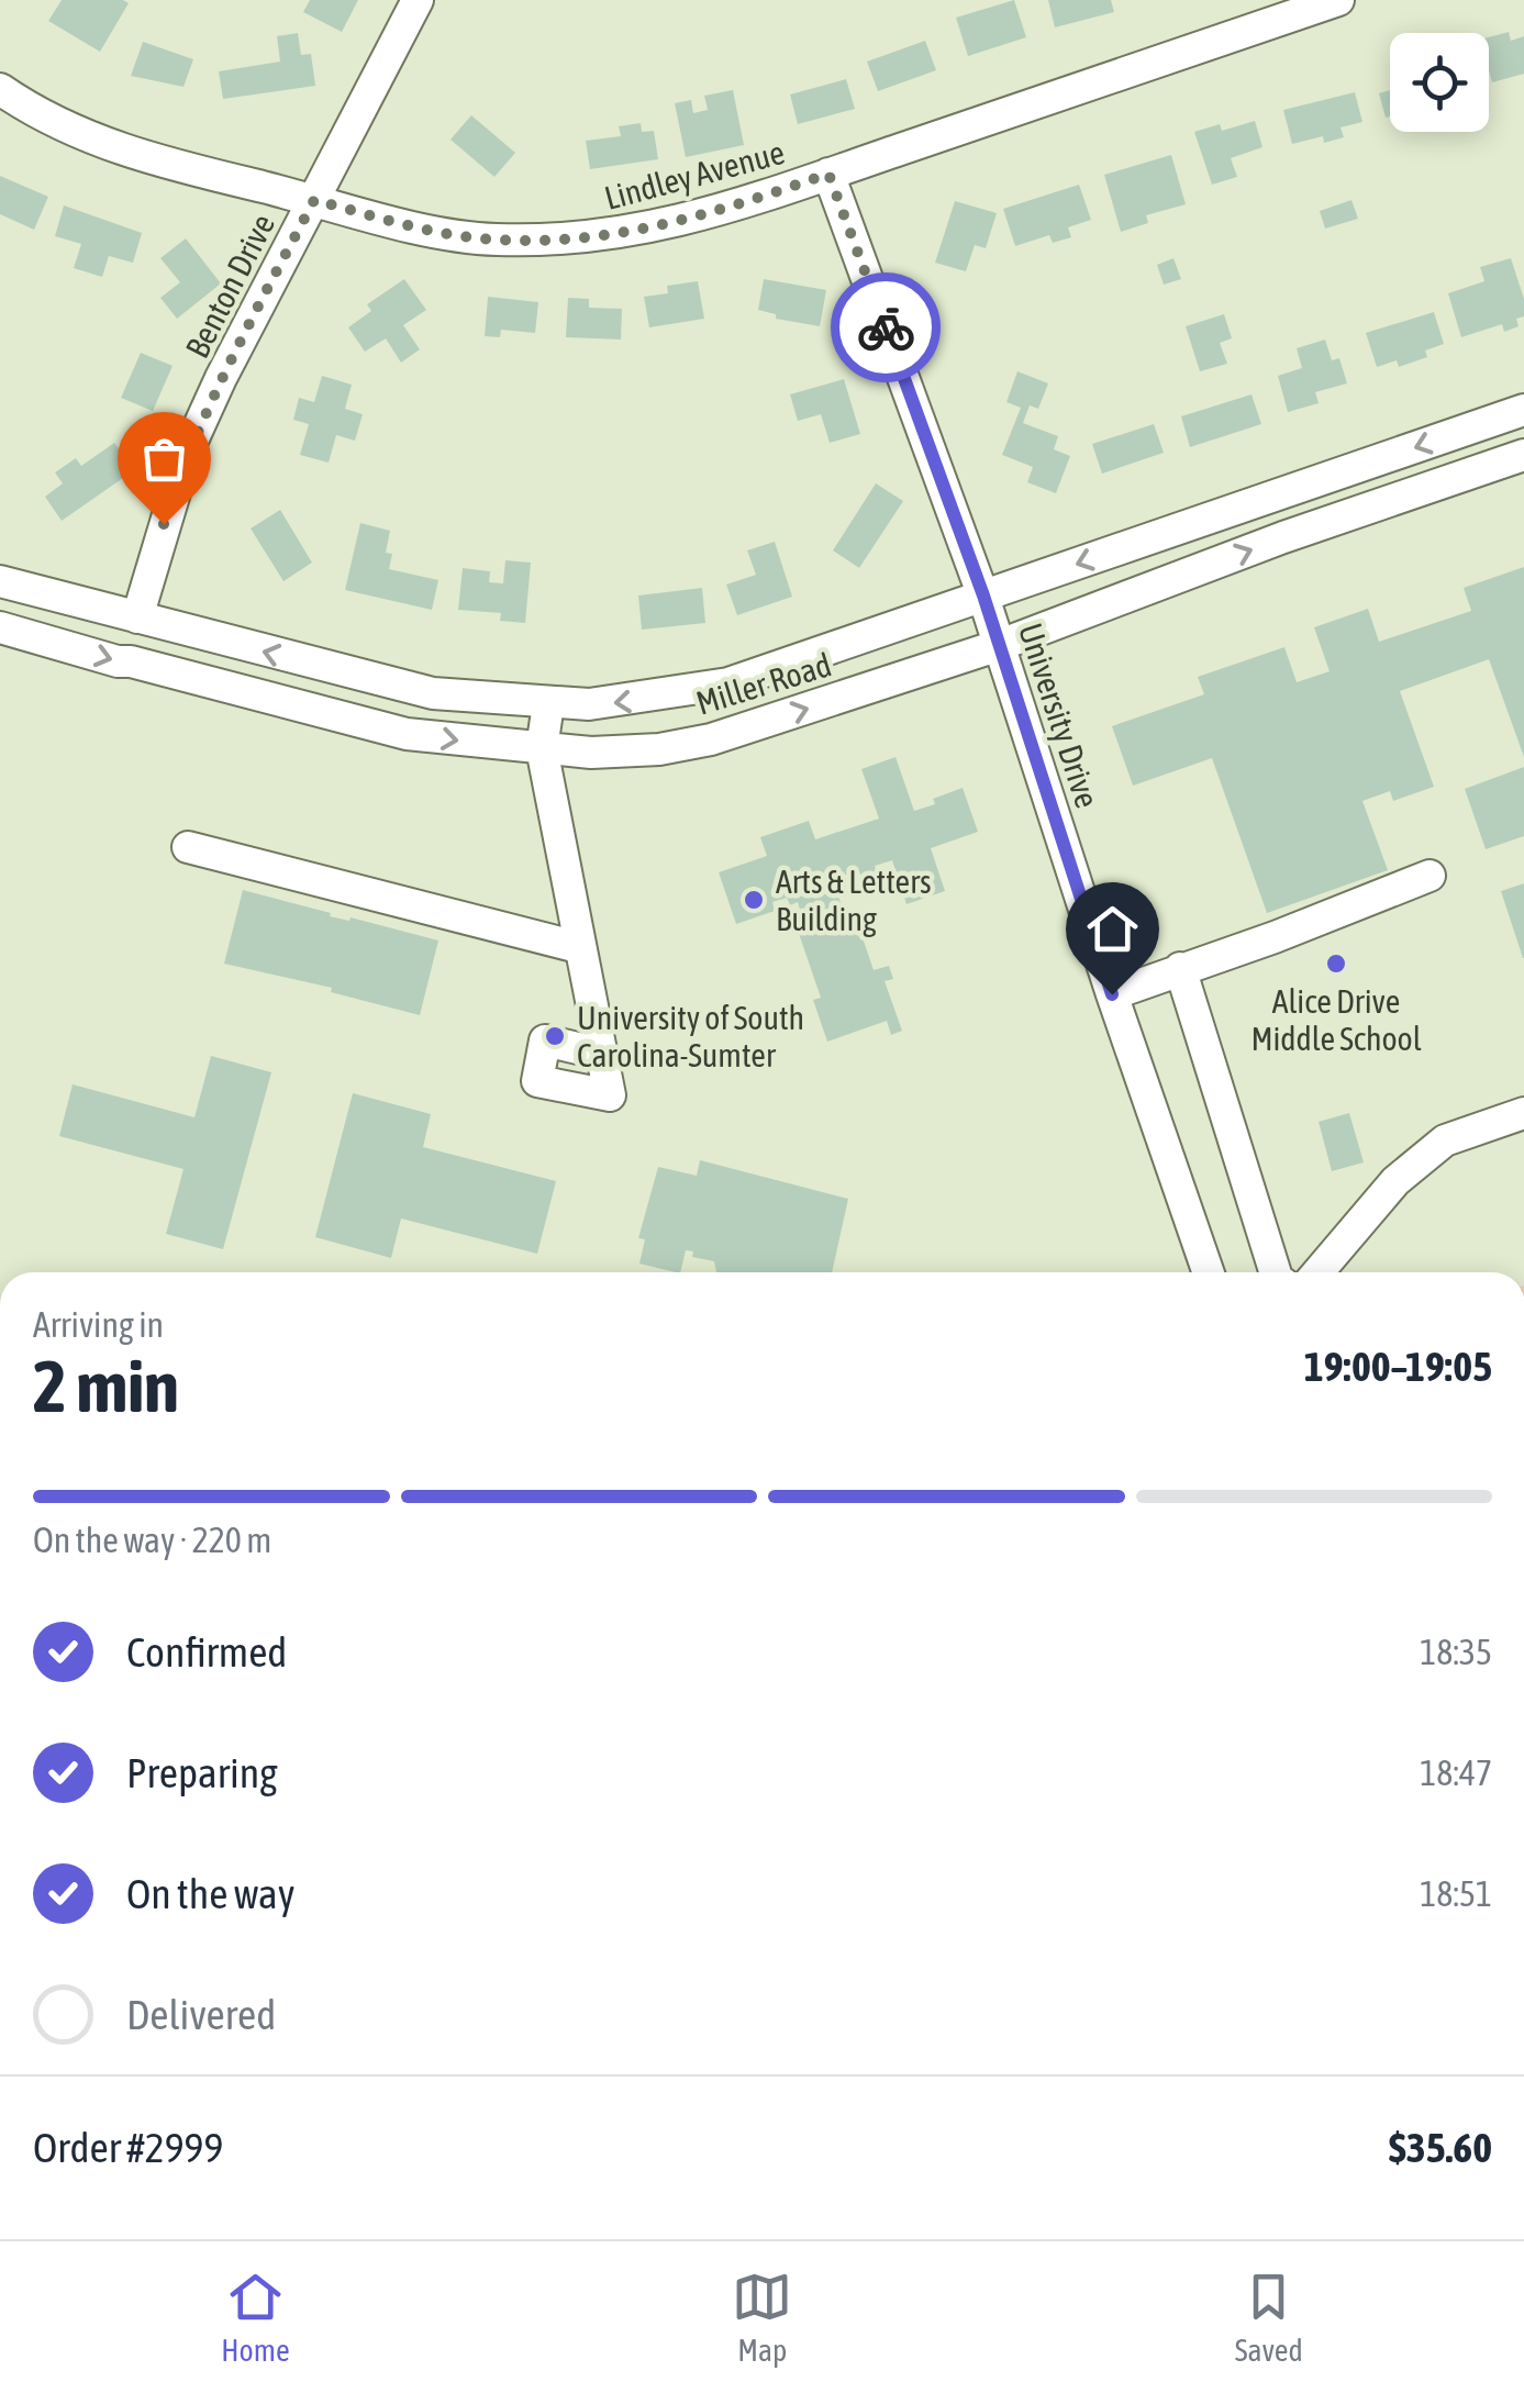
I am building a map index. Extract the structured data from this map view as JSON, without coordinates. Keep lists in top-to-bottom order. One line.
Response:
{"streets":{"street":["Lindley Avenue","Benton Drive","Miller Road","University Drive"]},"crossings":[["Lindley Avenue","Benton Drive"],["Lindley Avenue","University Drive"],["Benton Drive","Miller Road"],["Miller Road","University Drive"]],"places":["Arts & Letters Building","Alice Drive Middle School","University of South Carolina-Sumter"],"page":{"heading":["2 min","Arriving in","19:00–19:05"],"panel":["Order #2999","$35.60"],"bar":"On the way · 220 m","list":[["Confirmed","18:35"],["Preparing","18:47"],["On the way","18:51"],"Delivered"],"tabs":["Home","Map","Saved"]}}
